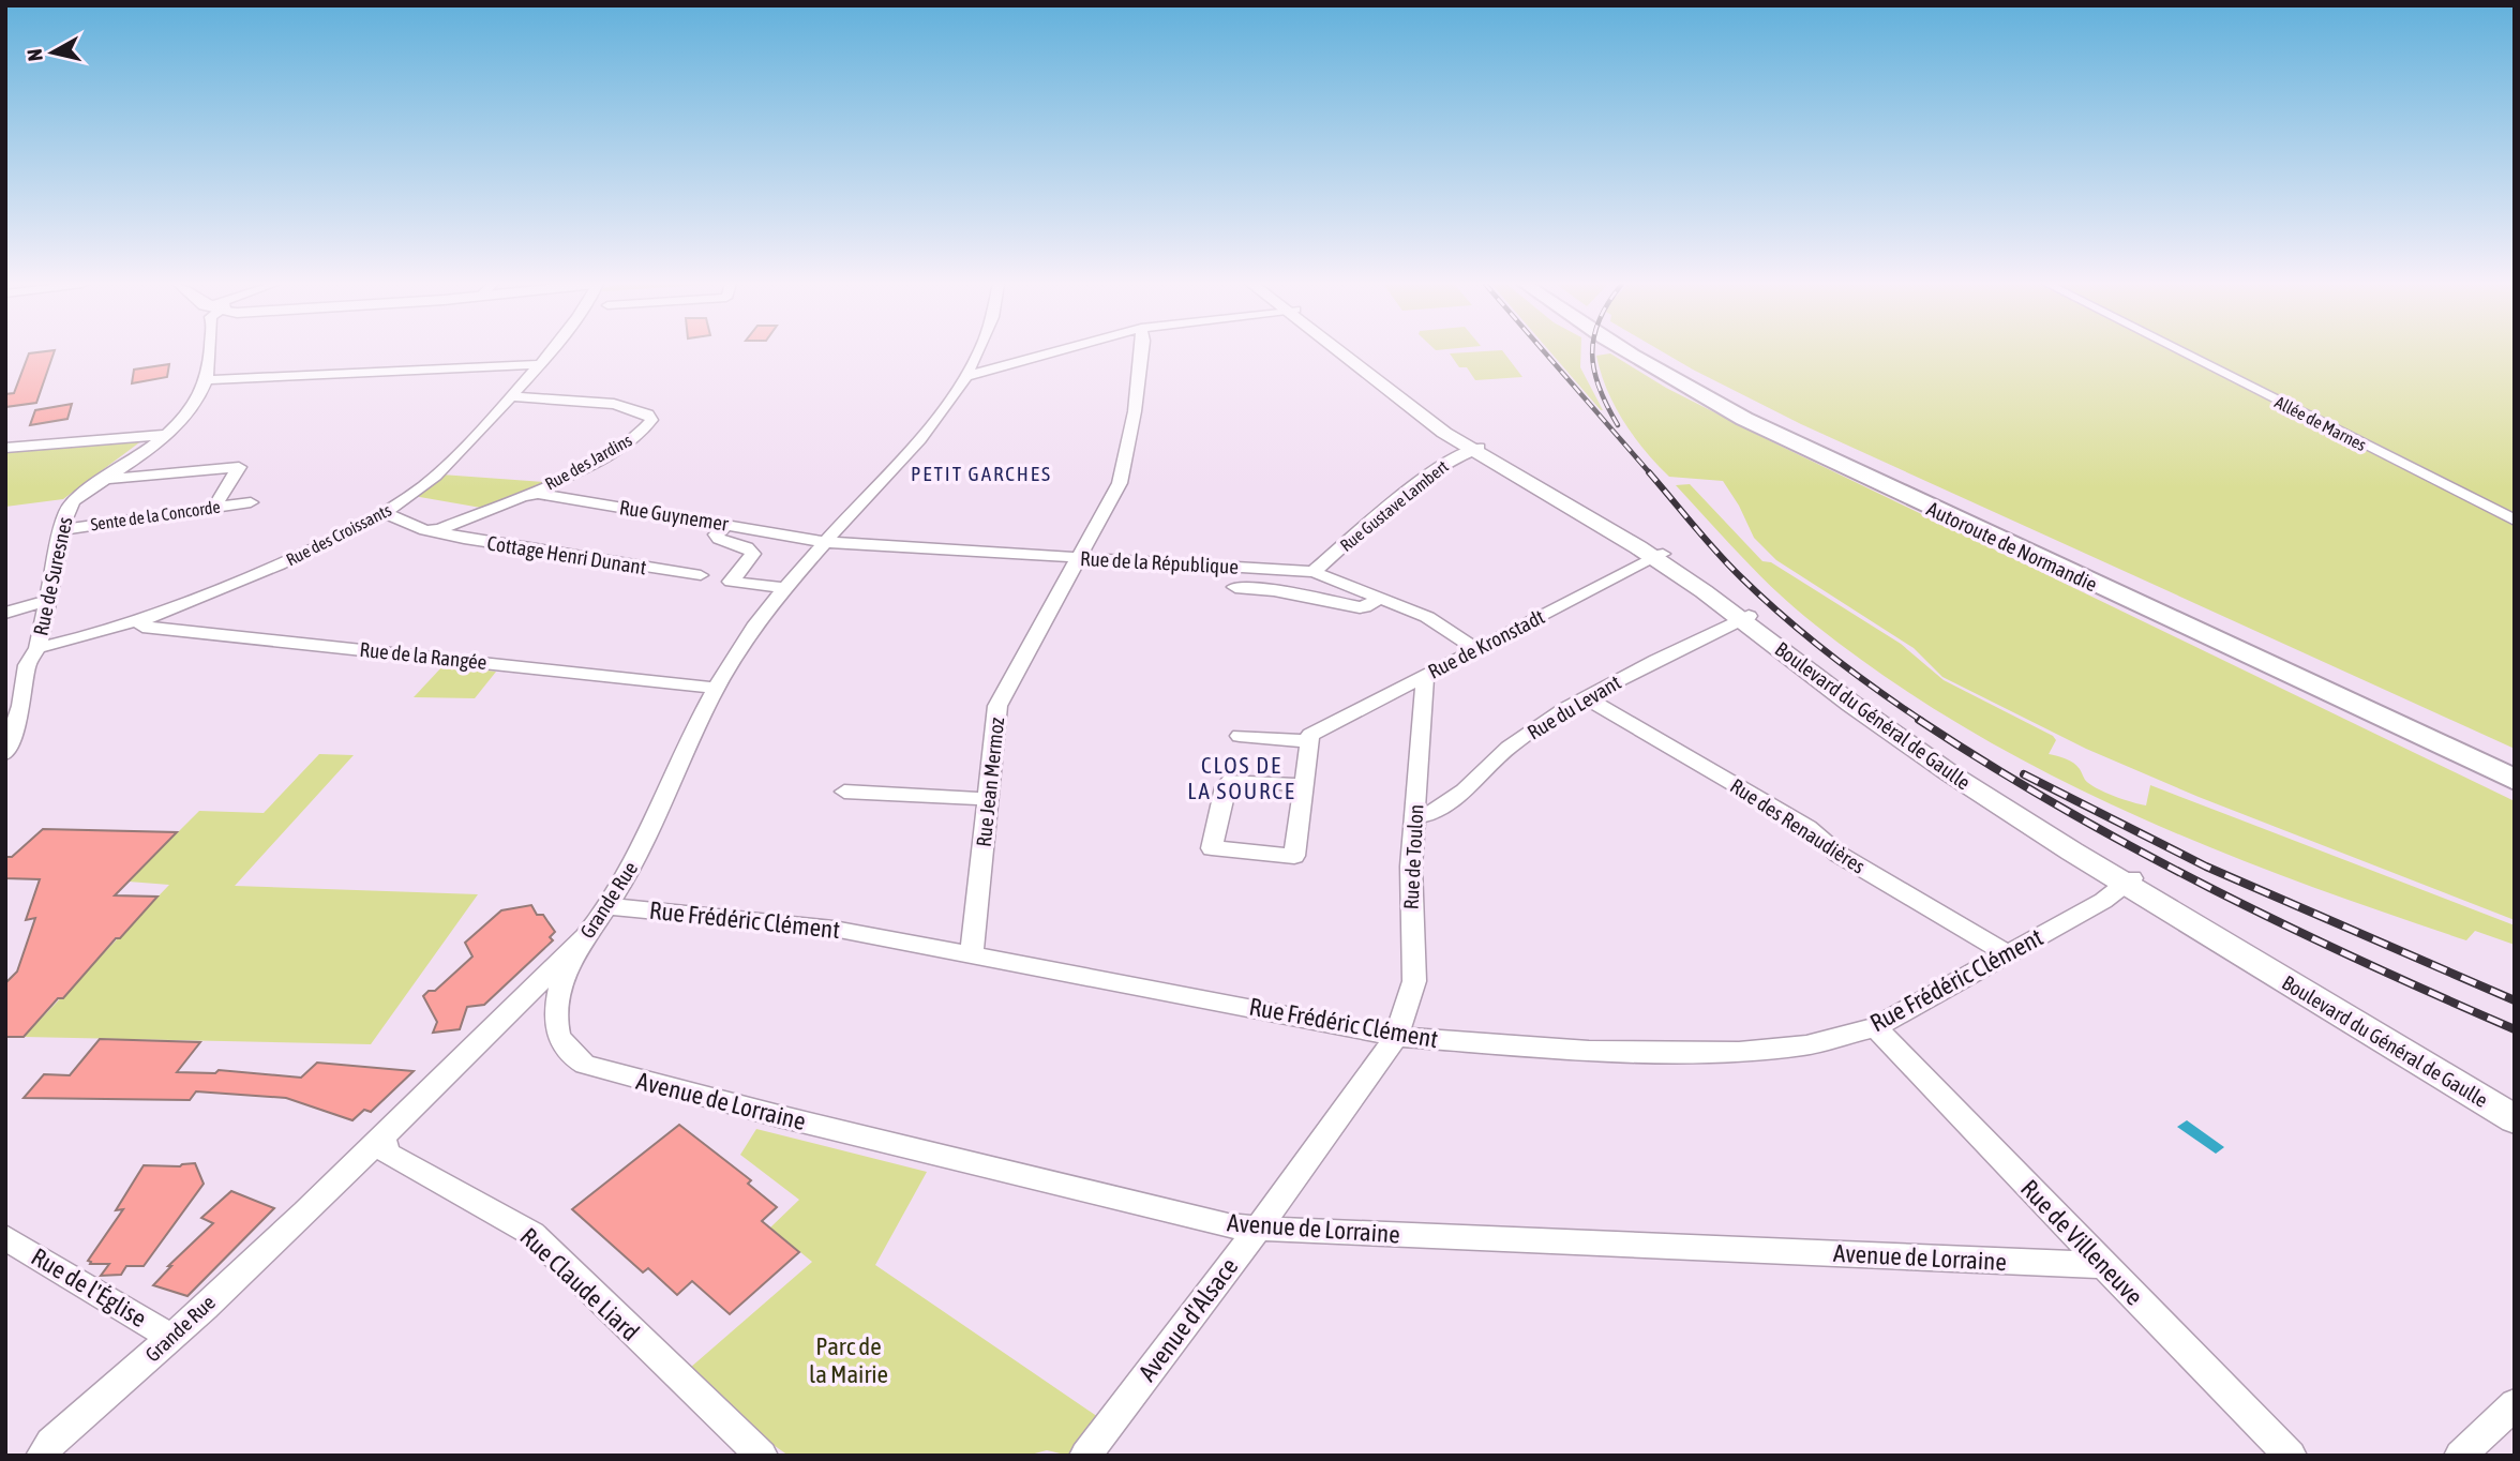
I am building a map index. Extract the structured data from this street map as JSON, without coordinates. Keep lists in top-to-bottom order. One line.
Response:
{"streets":{"highway":["Autoroute de Normandie"],"main road":["Boulevard du Général de Gaulle"],"street":["Allée de Marnes","Rue des Jardins","Rue Gustave Lambert","Sente de la Concorde","Rue Guynemer","Rue des Croissants","Cottage Henri Dunant","Rue de la République","Rue de Suresnes","Rue de Kronstadt","Rue de la Rangée","Rue du Levant","Rue Jean Mermoz","Rue des Renaudières","Rue de Toulon","Grande Rue","Rue Frédéric Clément","Avenue de Lorraine","Rue de Villeneuve","Rue Claude Liard","Rue de l'Église","Avenue d'Alsace"]},"crossings":[["Rue des Jardins","Rue Guynemer"],["Rue des Jardins","Rue des Croissants"],["Rue des Jardins","Cottage Henri Dunant"],["Rue Gustave Lambert","Rue de la République"],["Rue Gustave Lambert","Boulevard du Général de Gaulle"],["Sente de la Concorde","Rue de Suresnes"],["Rue Guynemer","Rue de la République"],["Rue Guynemer","Grande Rue"],["Rue des Croissants","Rue de Suresnes"],["Rue des Croissants","Rue de la Rangée"],["Rue de la République","Rue de Kronstadt"],["Rue de la République","Rue Jean Mermoz"],["Rue de la République","Grande Rue"],["Rue de Kronstadt","Boulevard du Général de Gaulle"],["Rue de Kronstadt","Rue de Toulon"],["Rue de la Rangée","Grande Rue"],["Rue du Levant","Boulevard du Général de Gaulle"],["Rue du Levant","Rue des Renaudières"],["Rue du Levant","Rue de Toulon"],["Boulevard du Général de Gaulle","Rue Frédéric Clément"],["Rue Jean Mermoz","Rue Frédéric Clément"],["Rue des Renaudières","Rue Frédéric Clément"],["Rue de Toulon","Rue Frédéric Clément"],["Rue de Toulon","Avenue d'Alsace"],["Grande Rue","Rue Frédéric Clément"],["Grande Rue","Avenue de Lorraine"],["Grande Rue","Rue Claude Liard"],["Grande Rue","Rue de l'Église"],["Rue Frédéric Clément","Rue de Villeneuve"],["Rue Frédéric Clément","Avenue d'Alsace"],["Avenue de Lorraine","Rue de Villeneuve"],["Avenue de Lorraine","Avenue d'Alsace"]],"districts":["PETIT GARCHES","CLOS DE LA SOURCE"],"parks":["Parc de la Mairie"],"north":"left"}
